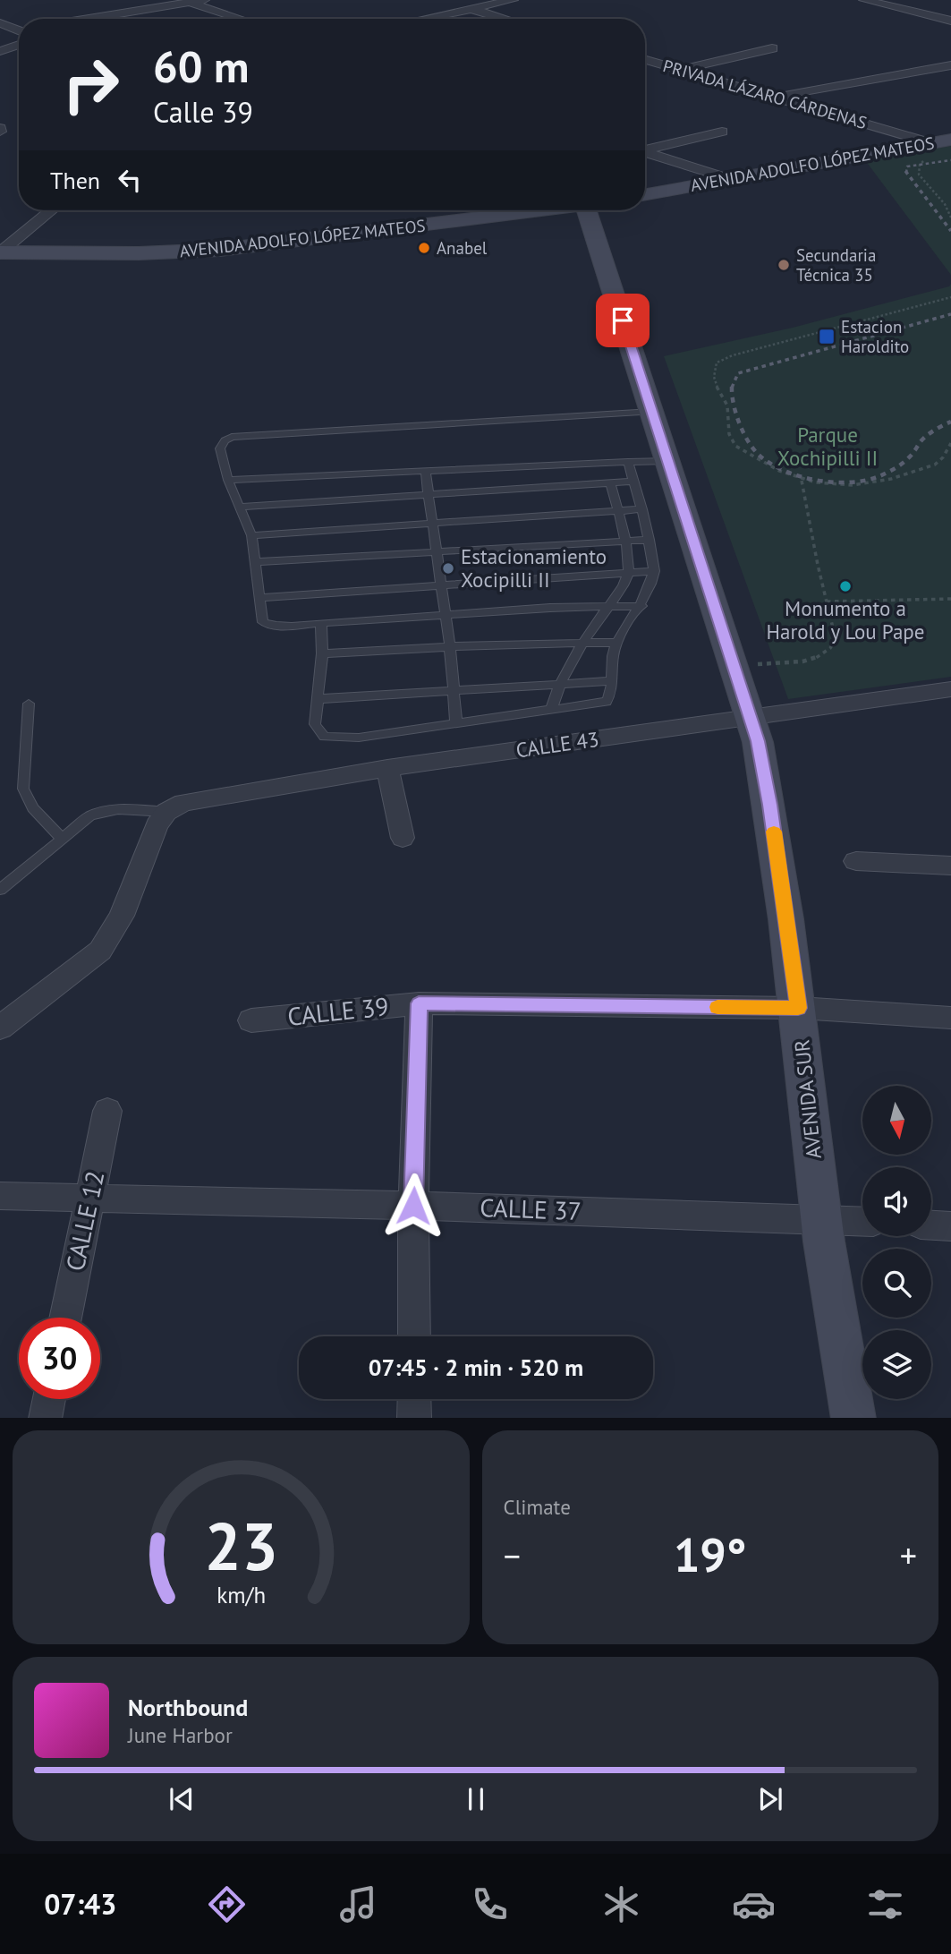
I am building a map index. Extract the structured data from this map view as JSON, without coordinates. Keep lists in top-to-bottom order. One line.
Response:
{"streets":{"street":["PRIVADA LÁZARO CÁRDENAS","AVENIDA ADOLFO LÓPEZ MATEOS","CALLE 43","CALLE 39","AVENIDA SUR","CALLE 37","CALLE 12"]},"crossings":[["PRIVADA LÁZARO CÁRDENAS","AVENIDA ADOLFO LÓPEZ MATEOS"],["CALLE 43","AVENIDA SUR"],["CALLE 39","AVENIDA SUR"],["AVENIDA SUR","CALLE 37"],["CALLE 37","CALLE 12"]],"parks":["Parque Xochipilli II"],"places":{"other":["Anabel","Secundaria Técnica 35","Estacionamiento Xocipilli II","Monumento a Harold y Lou Pape"],"transit":["Estacion Haroldito"]},"north":"bottom","page":{"turn":["60 m","Calle 39"],"then":"Then","limit":"30","trip":"07:45 · 2 min · 520 m","tile":"Climate","heat":["−","19°","+"],"song":["Northbound","June Harbor"],"tabs":"07:43","gauge":["23","km/h"]}}
